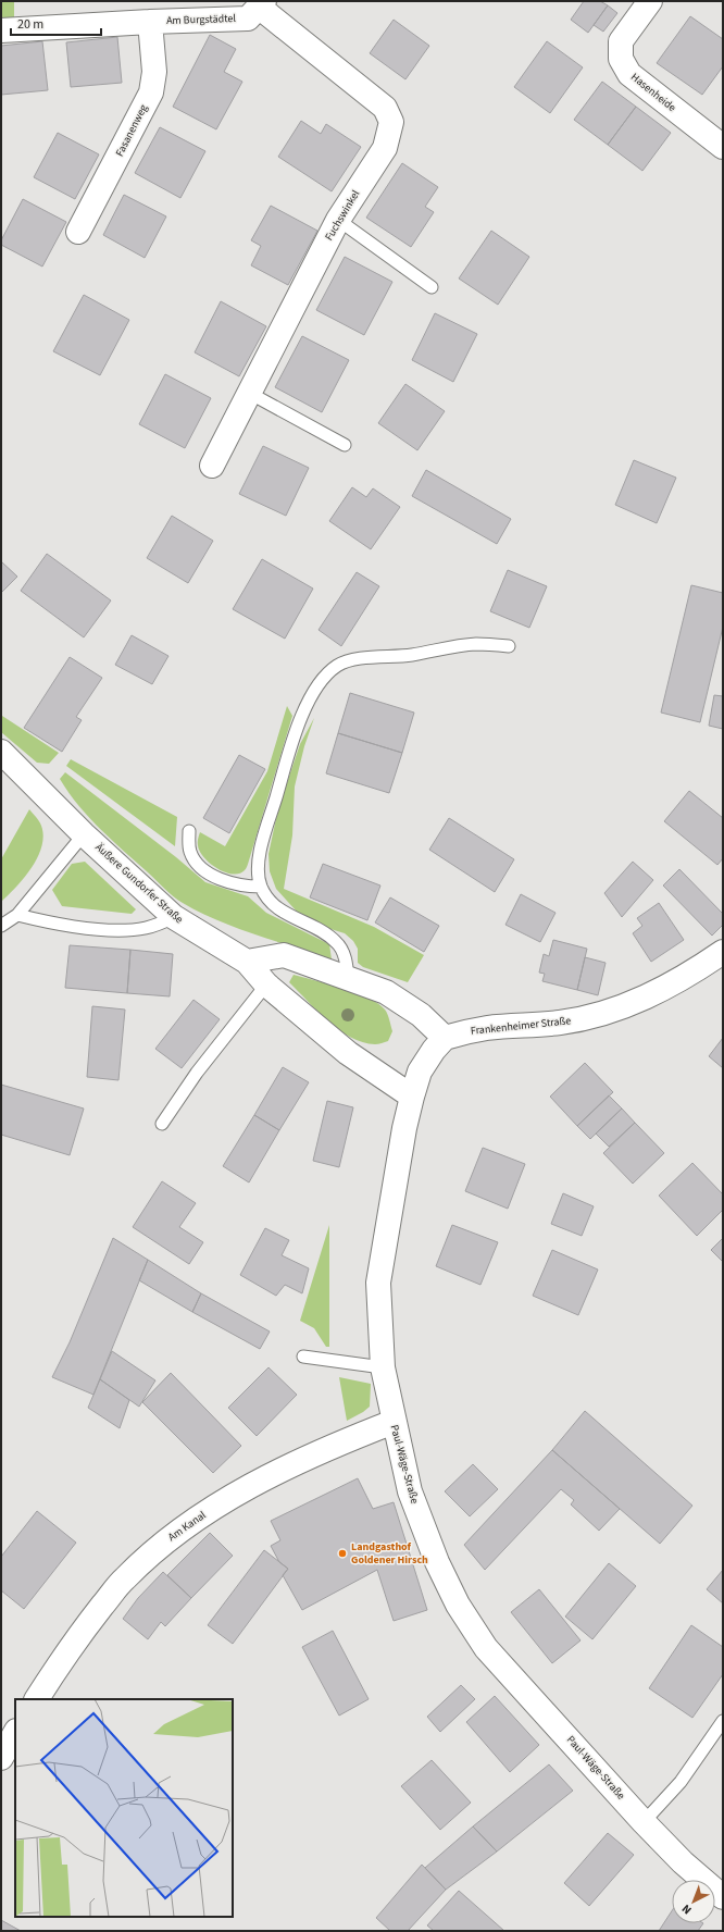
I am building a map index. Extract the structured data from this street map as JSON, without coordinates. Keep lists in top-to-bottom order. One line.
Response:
{"streets":{"street":["Am Burgstädtel","Hasenheide","Fasanenweg","Fuchswinkel","Äußere Gundorfer Straße","Frankenheimer Straße","Paul-Wäge-Straße","Am Kanal"]},"crossings":[["Am Burgstädtel","Fasanenweg"],["Am Burgstädtel","Fuchswinkel"],["Äußere Gundorfer Straße","Paul-Wäge-Straße"],["Frankenheimer Straße","Paul-Wäge-Straße"],["Paul-Wäge-Straße","Am Kanal"]],"places":["Landgasthof Goldener Hirsch"],"scale_bar":"20 m","north":"bottom left"}
